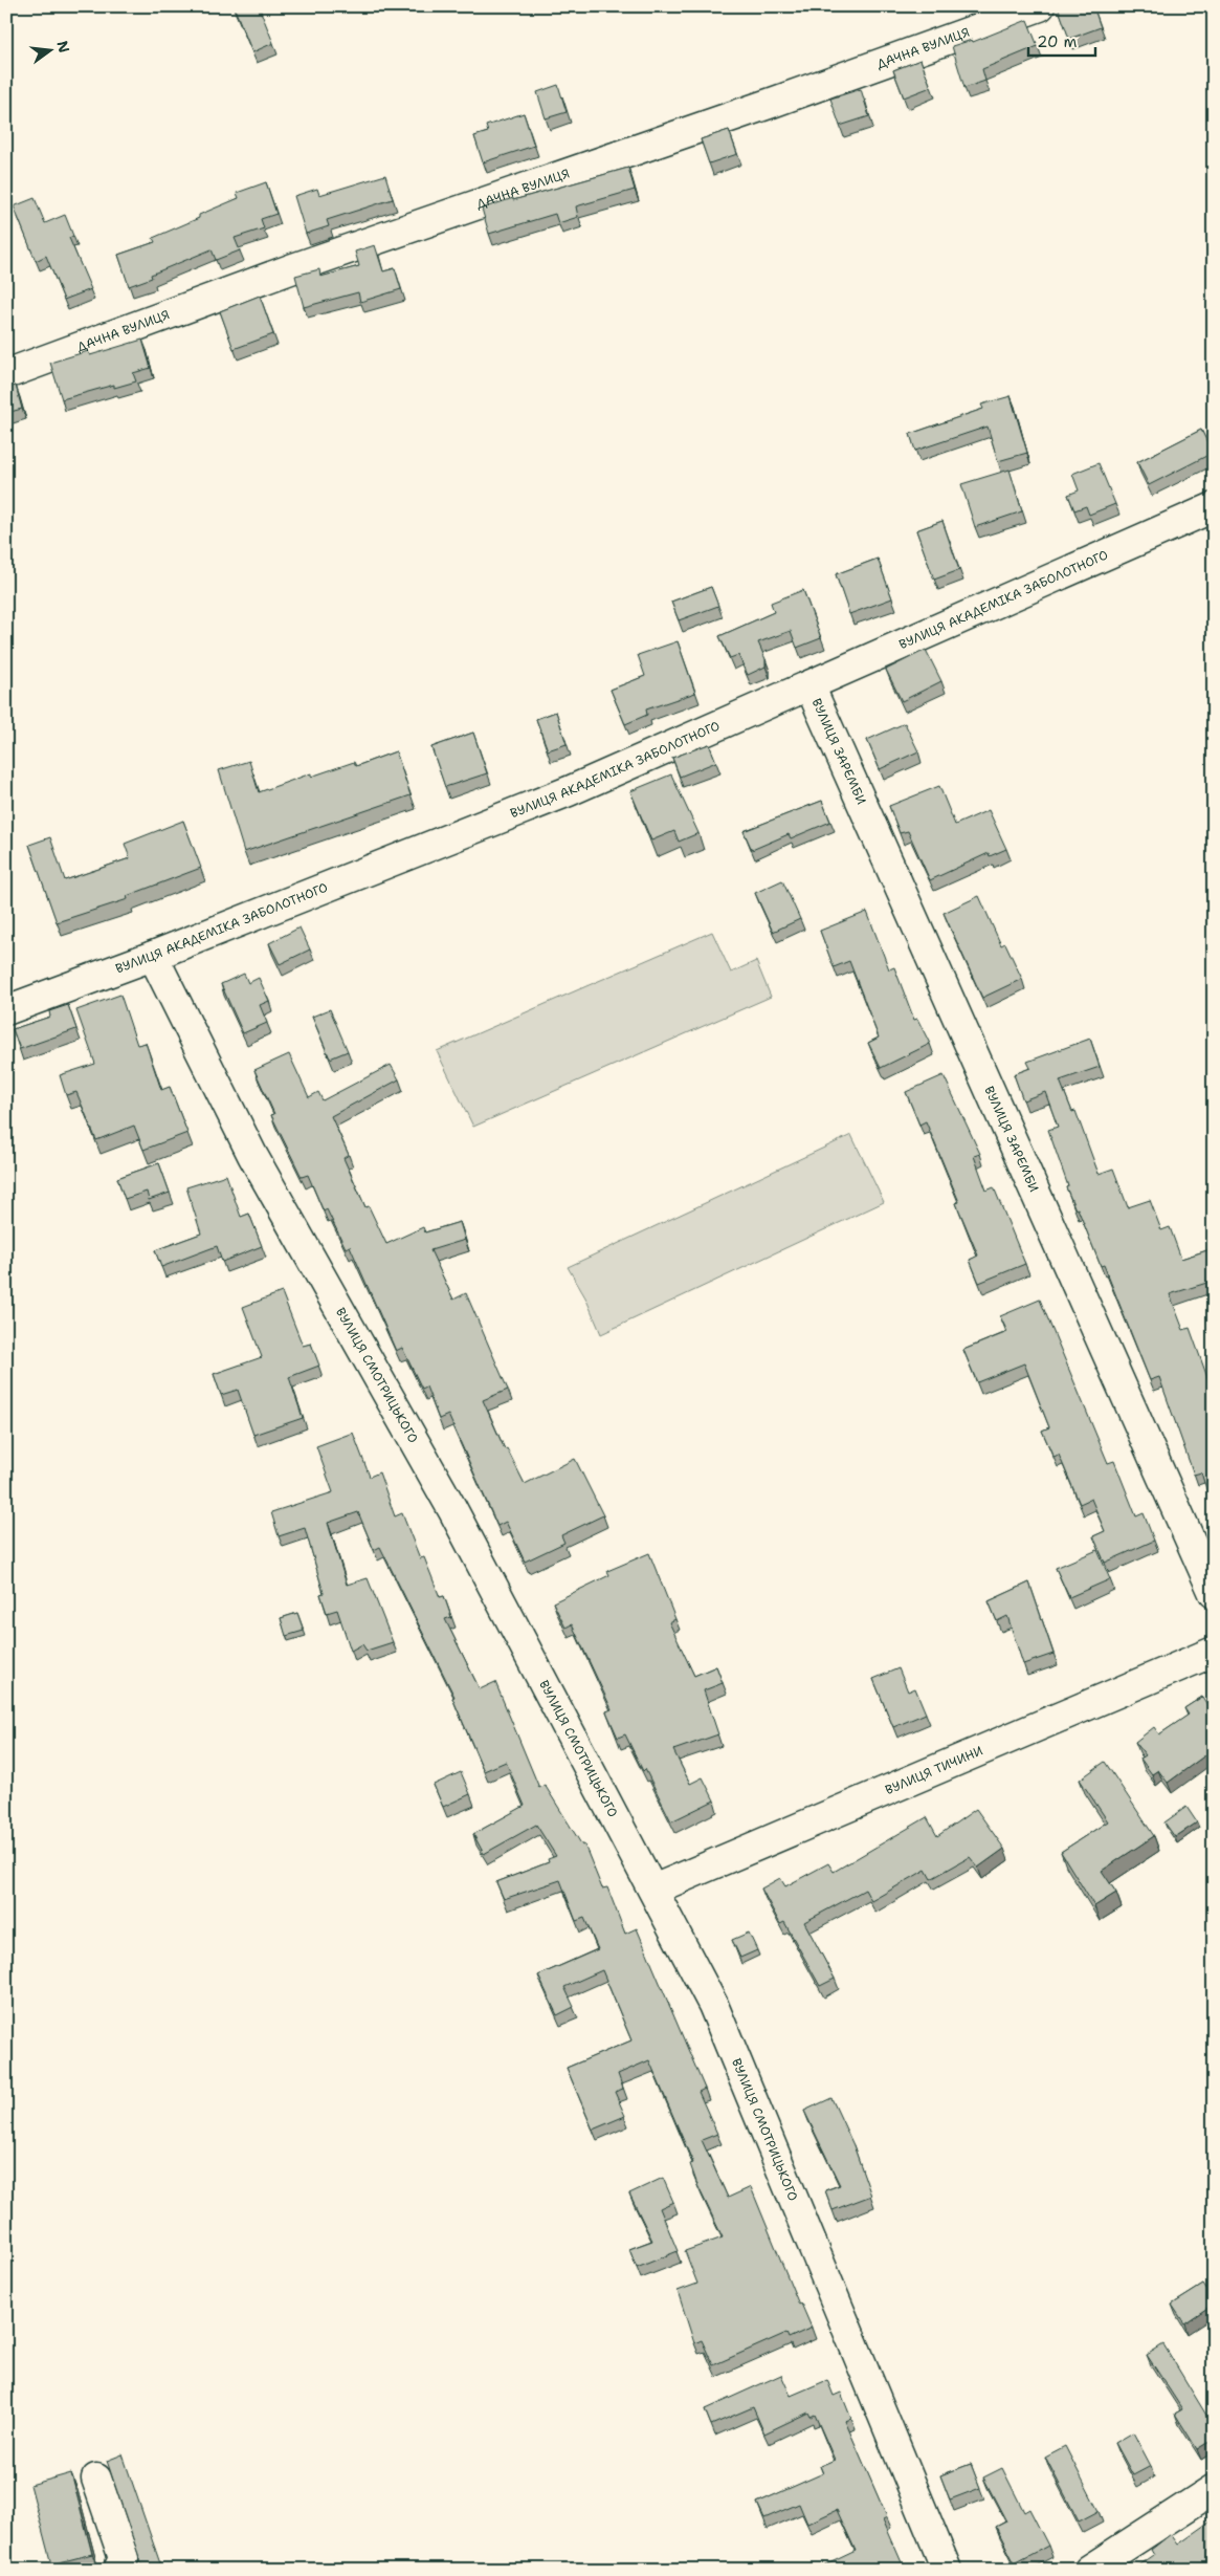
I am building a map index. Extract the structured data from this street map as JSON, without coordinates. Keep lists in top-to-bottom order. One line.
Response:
{"streets":{"street":["ДАЧНА ВУЛИЦЯ","ВУЛИЦЯ АКАДЕМІКА ЗАБОЛОТНОГО","ВУЛИЦЯ ЗАРЕМБИ","ВУЛИЦЯ СМОТРИЦЬКОГО","ВУЛИЦЯ ТИЧИНИ"]},"crossings":[["ВУЛИЦЯ АКАДЕМІКА ЗАБОЛОТНОГО","ВУЛИЦЯ ЗАРЕМБИ"],["ВУЛИЦЯ АКАДЕМІКА ЗАБОЛОТНОГО","ВУЛИЦЯ СМОТРИЦЬКОГО"],["ВУЛИЦЯ СМОТРИЦЬКОГО","ВУЛИЦЯ ТИЧИНИ"]],"scale_bar":"20 m","north":"right"}
